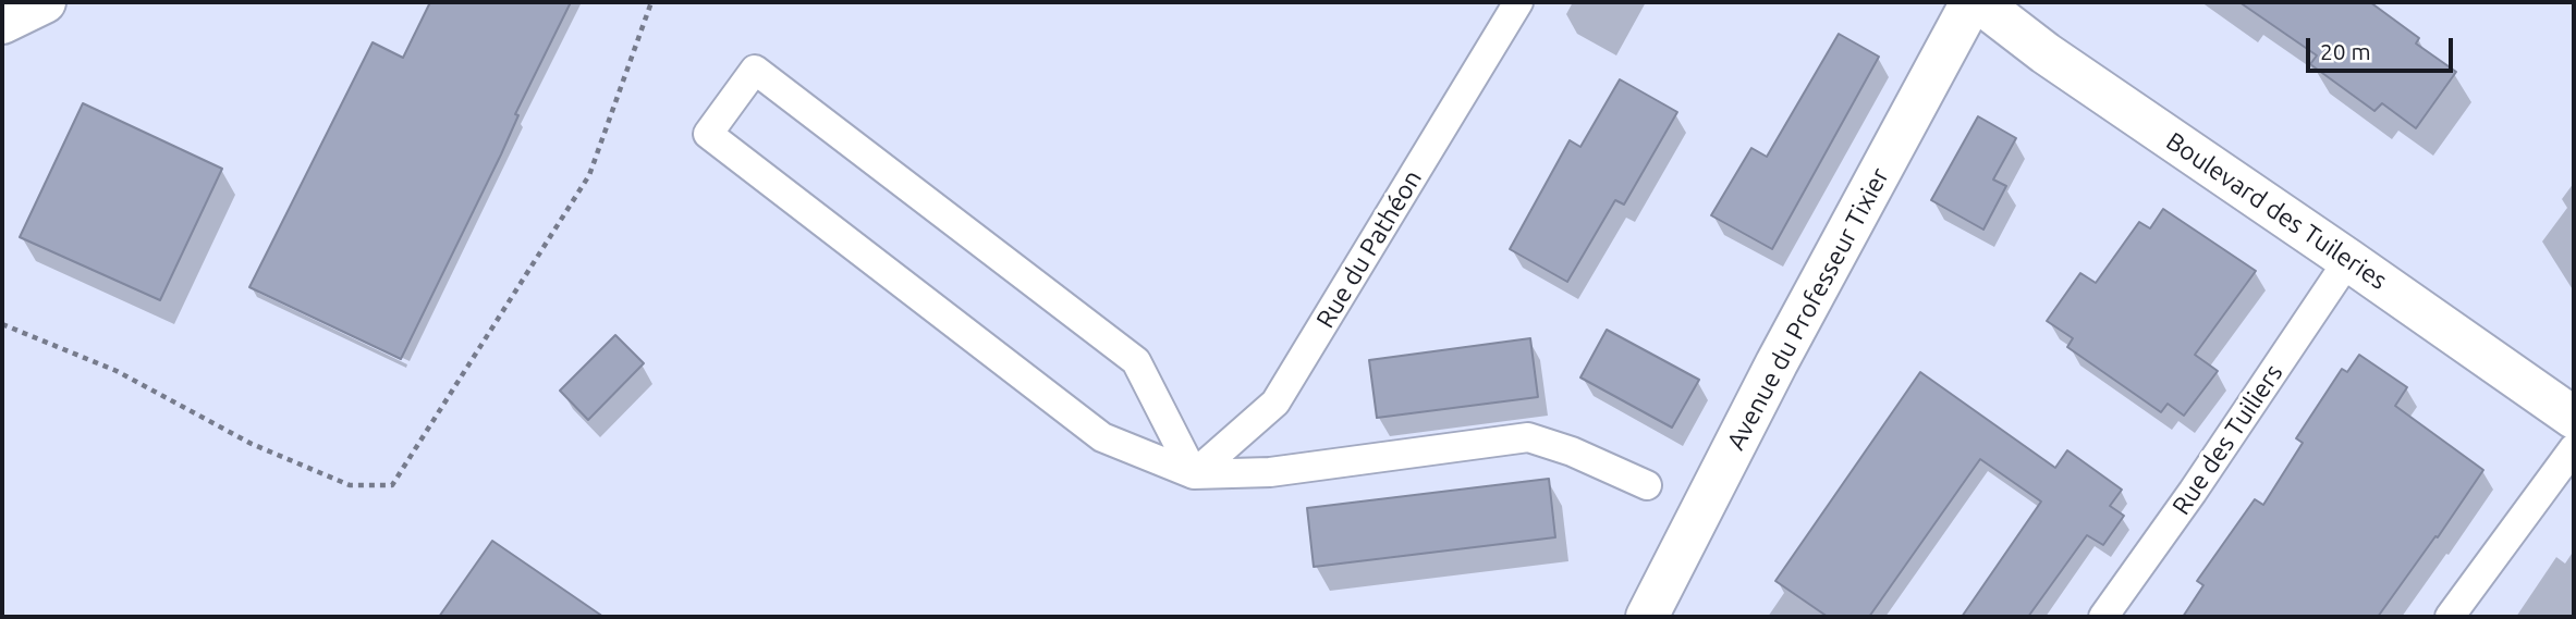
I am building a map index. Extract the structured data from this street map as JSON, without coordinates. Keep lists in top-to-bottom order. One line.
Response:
{"streets":{"street":["Boulevard des Tuileries","Avenue du Professeur Tixier"],"lane":["Rue du Pathéon","Rue des Tuiliers"]},"crossings":[["Boulevard des Tuileries","Rue des Tuiliers"]],"scale_bar":"20 m"}
